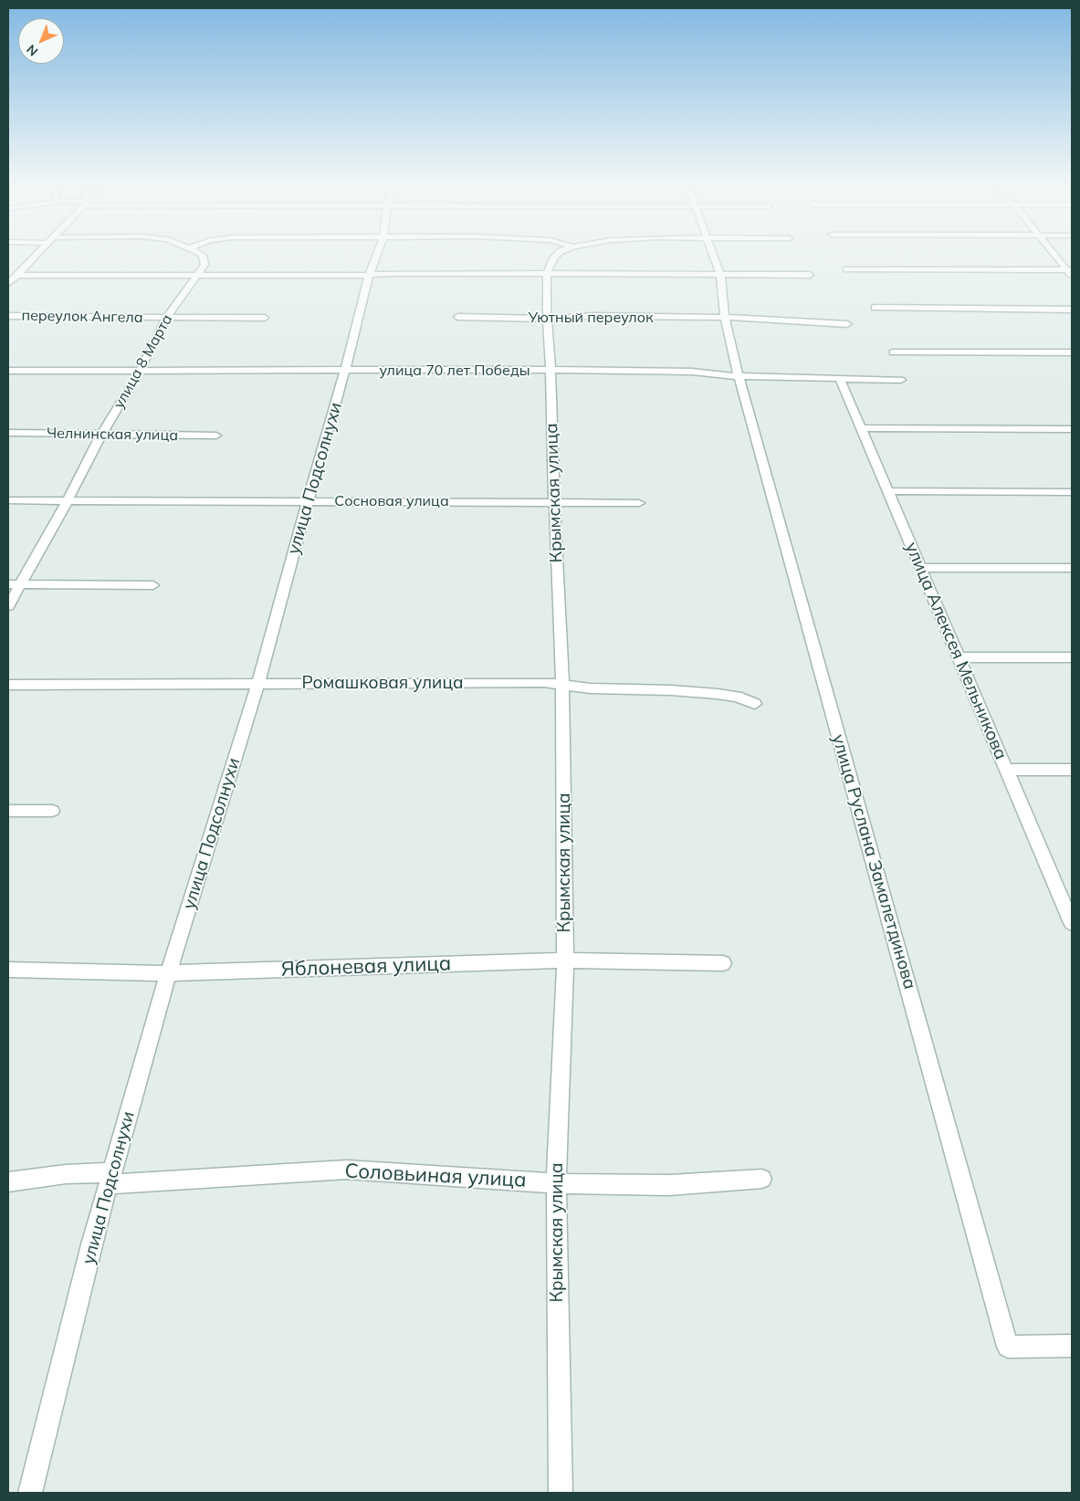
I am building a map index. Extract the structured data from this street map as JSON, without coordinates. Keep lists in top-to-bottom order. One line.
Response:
{"streets":{"street":["переулок Ангела","Уютный переулок","улица 8 Марта","улица 70 лет Победы","Челнинская улица","улица Подсолнухи","Крымская улица","Сосновая улица","улица Алексея Мельникова","Ромашковая улица","улица Руслана Замалетдинова","Яблоневая улица","Соловьиная улица"]},"crossings":[["переулок Ангела","улица 8 Марта"],["Уютный переулок","Крымская улица"],["Уютный переулок","улица Руслана Замалетдинова"],["улица 8 Марта","улица 70 лет Победы"],["улица 8 Марта","Челнинская улица"],["улица 8 Марта","Сосновая улица"],["улица 70 лет Победы","улица Подсолнухи"],["улица 70 лет Победы","Крымская улица"],["улица 70 лет Победы","улица Алексея Мельникова"],["улица 70 лет Победы","улица Руслана Замалетдинова"],["улица Подсолнухи","Сосновая улица"],["улица Подсолнухи","Ромашковая улица"],["улица Подсолнухи","Яблоневая улица"],["улица Подсолнухи","Соловьиная улица"],["Крымская улица","Сосновая улица"],["Крымская улица","Ромашковая улица"],["Крымская улица","Яблоневая улица"],["Крымская улица","Соловьиная улица"]],"north":"bottom left"}
